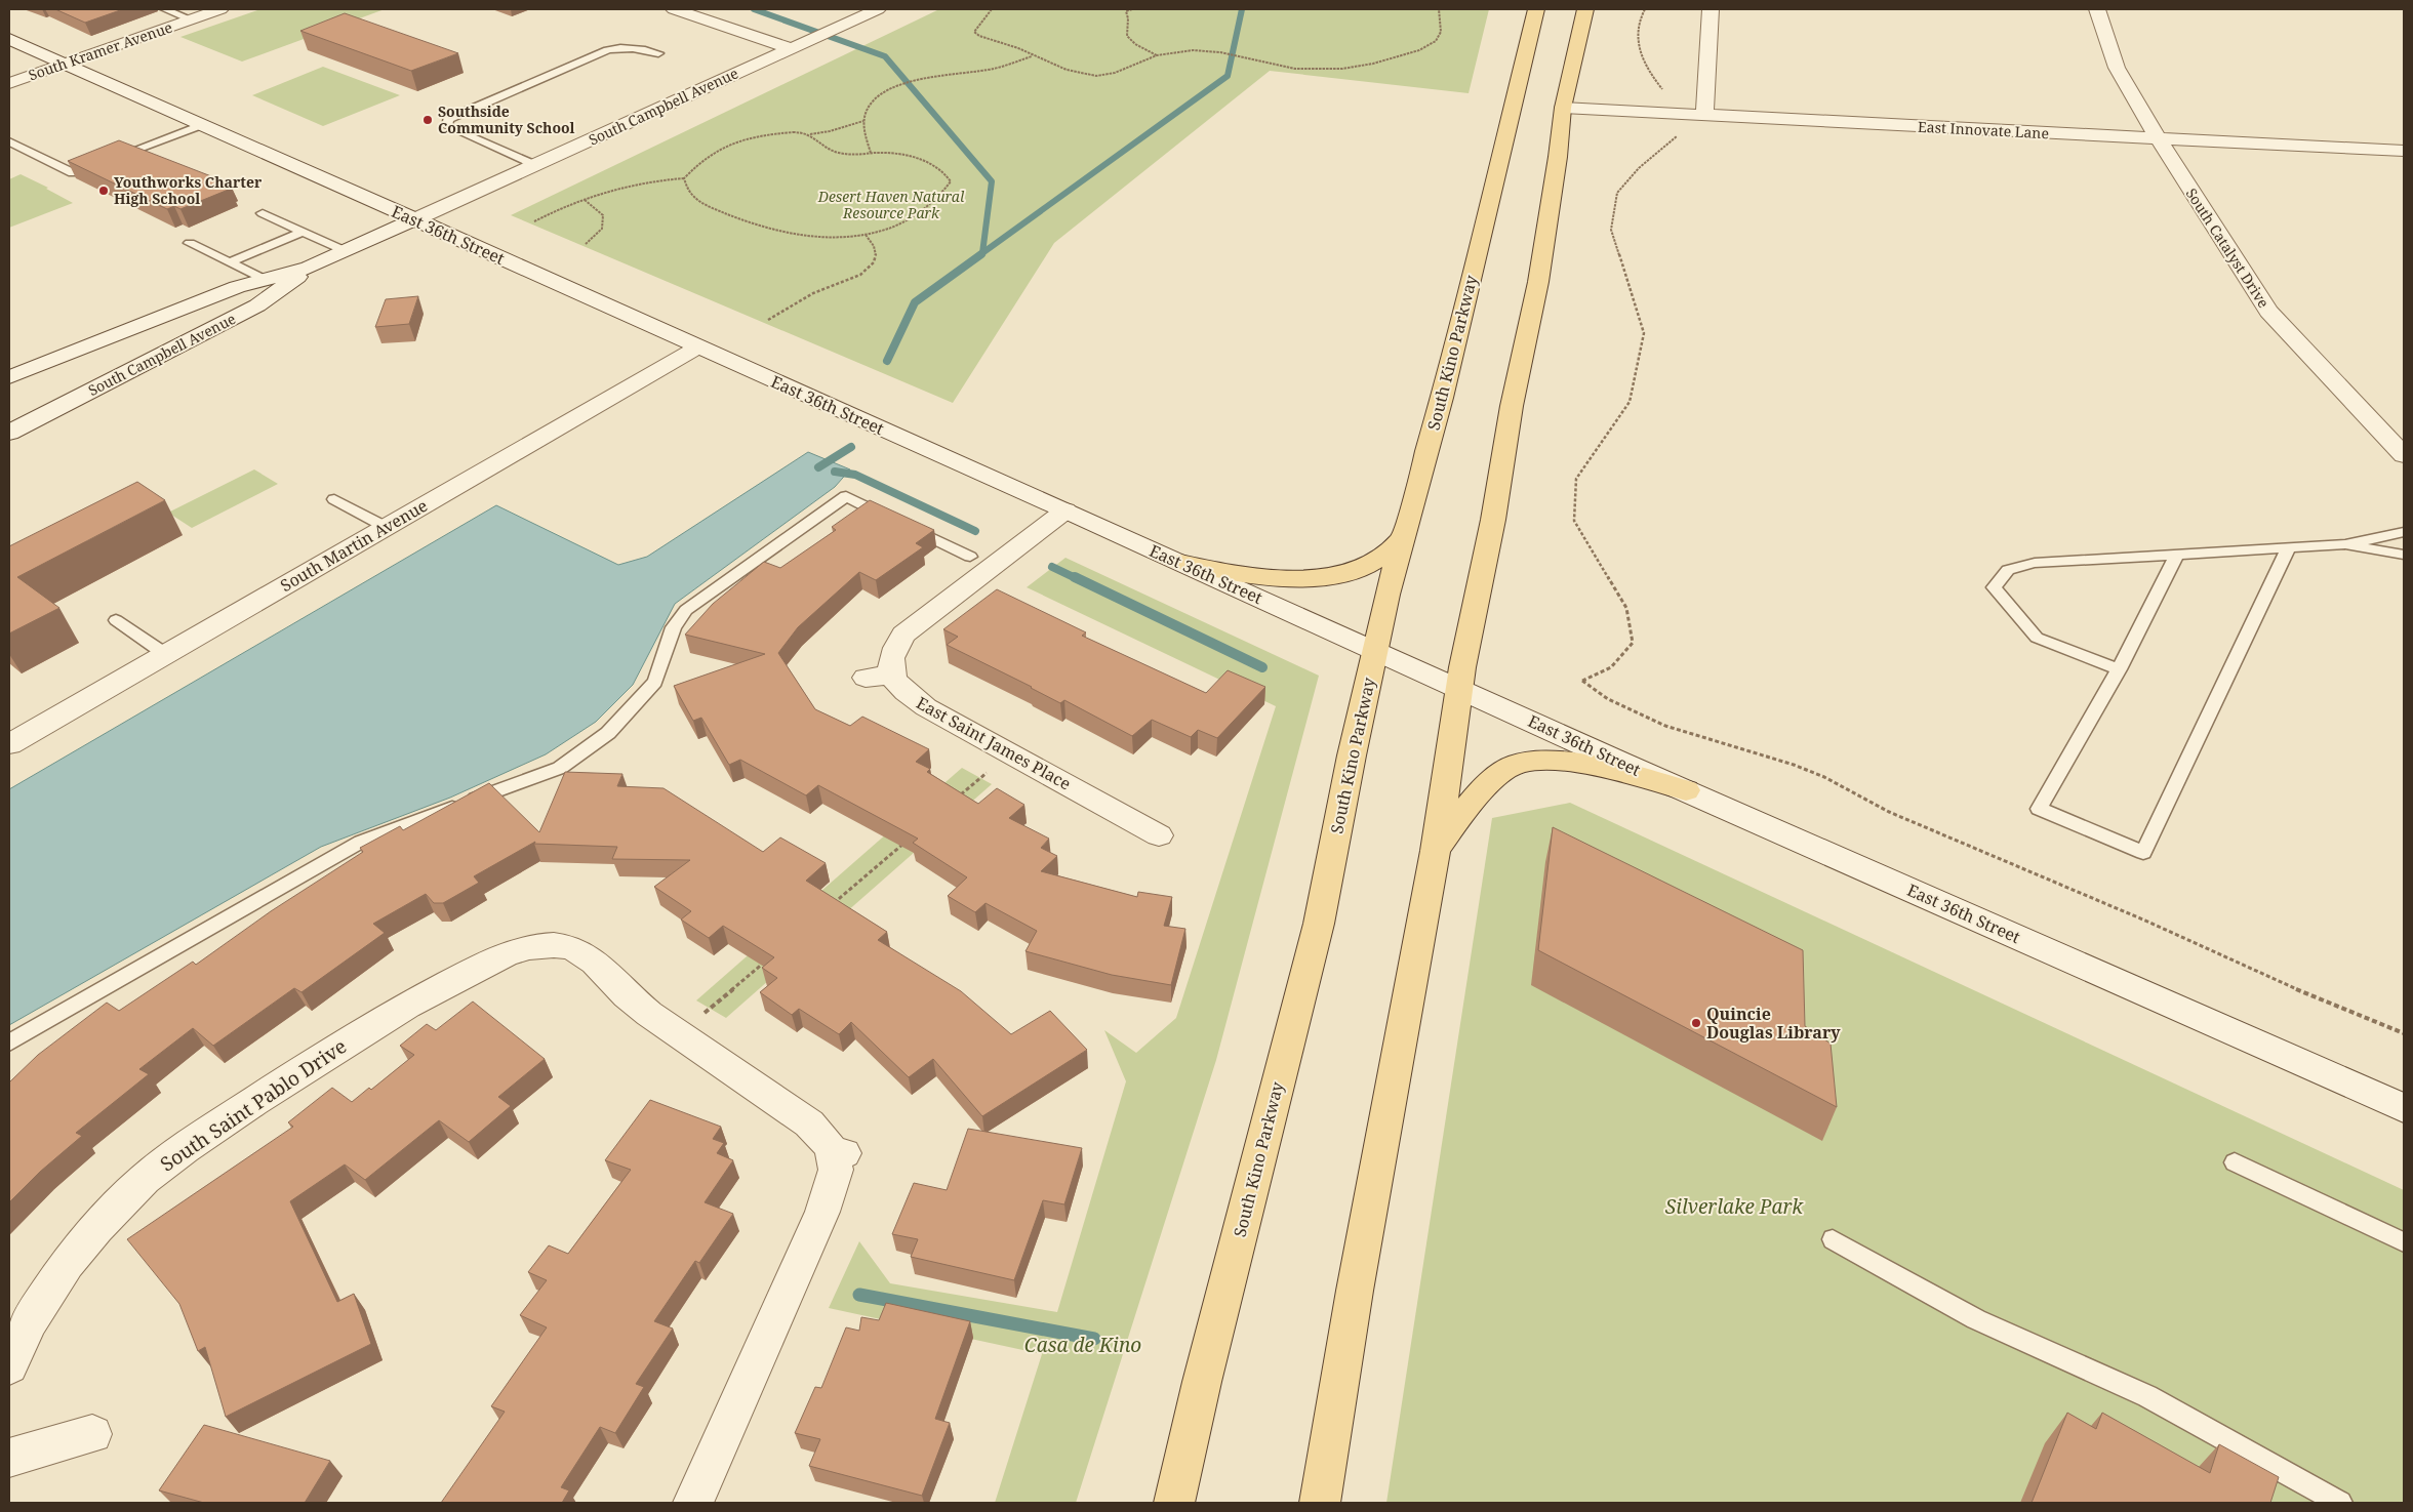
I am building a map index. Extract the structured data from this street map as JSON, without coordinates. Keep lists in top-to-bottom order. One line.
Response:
{"streets":{"main road":["South Kino Parkway"],"street":["South Kramer Avenue","South Campbell Avenue","East Innovate Lane","East 36th Street","South Catalyst Drive","South Martin Avenue","East Saint James Place","South Saint Pablo Drive"]},"crossings":[["South Kramer Avenue","East 36th Street"],["South Campbell Avenue","East 36th Street"],["East Innovate Lane","South Catalyst Drive"],["East 36th Street","South Kino Parkway"],["East 36th Street","South Martin Avenue"]],"parks":["Desert Haven Natural Resource Park","Silverlake Park","Casa de Kino"],"places":["Southside Community School","Youthworks Charter High School","Quincie Douglas Library"]}
